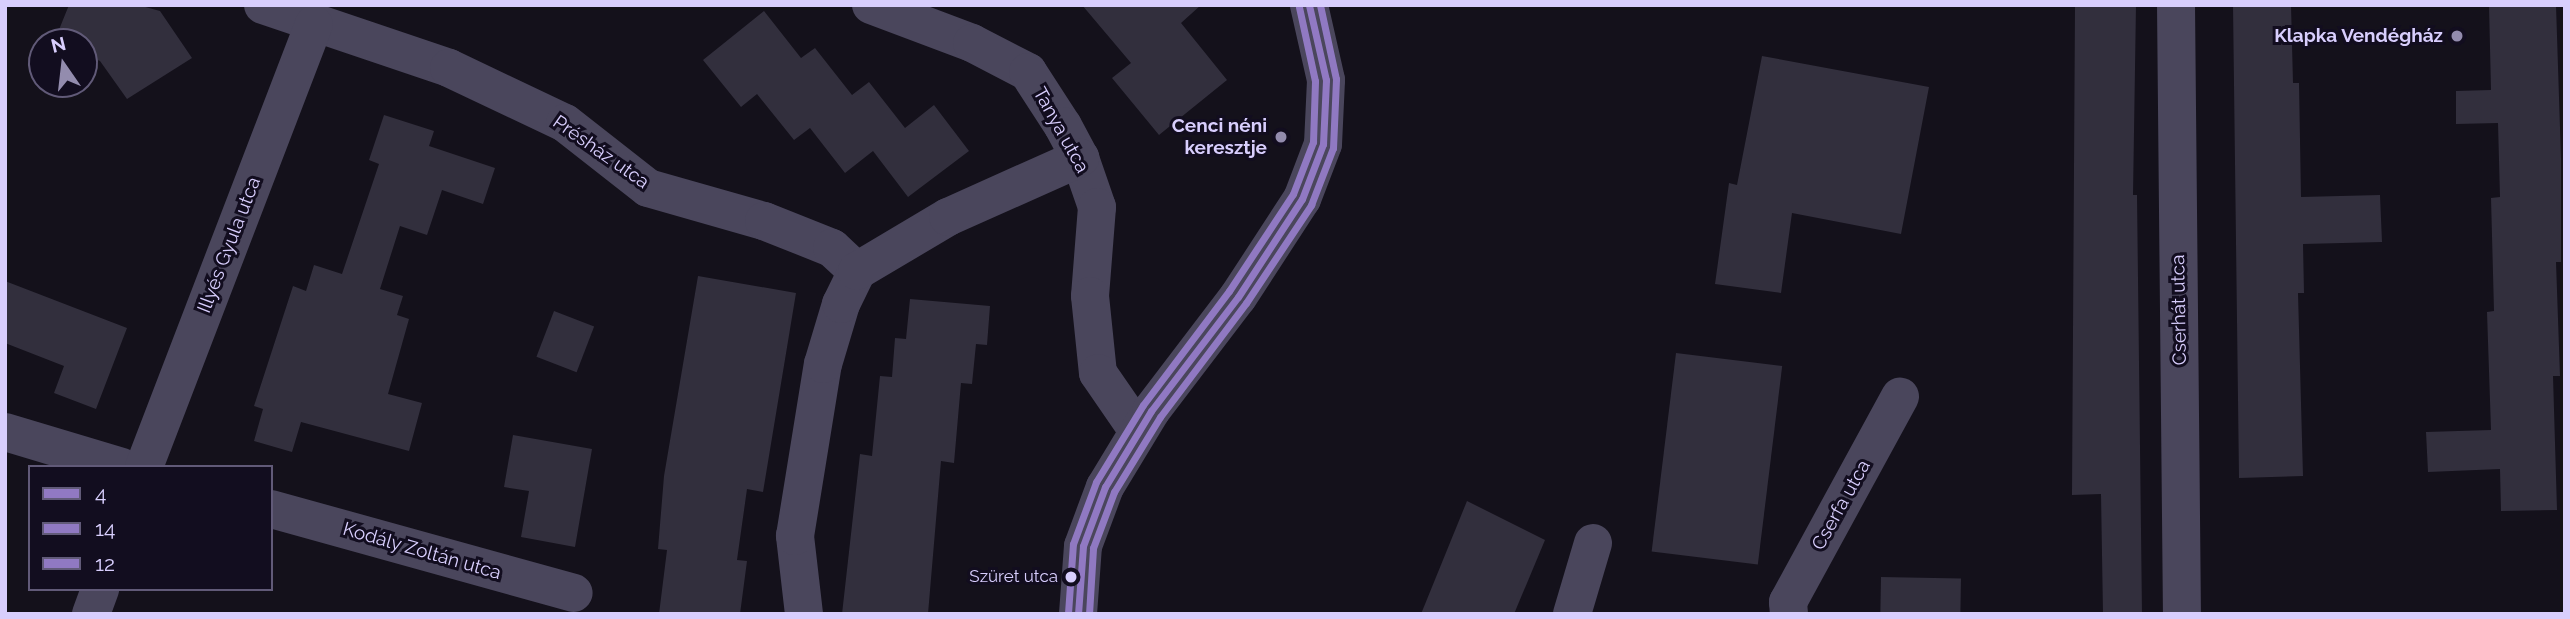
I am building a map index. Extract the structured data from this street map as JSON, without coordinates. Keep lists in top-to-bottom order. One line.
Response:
{"streets":{"street":["Tanya utca","Présház utca","Illyés Gyula utca","Cserhát utca","Cserfa utca","Kodály Zoltán utca"]},"crossings":[["Présház utca","Illyés Gyula utca"]],"places":["Klapka Vendégház","Cenci néni keresztje","Szüret utca"],"lines":["transit line 4","transit line 14","transit line 12"],"legend":["4","14","12"],"north":"top"}
